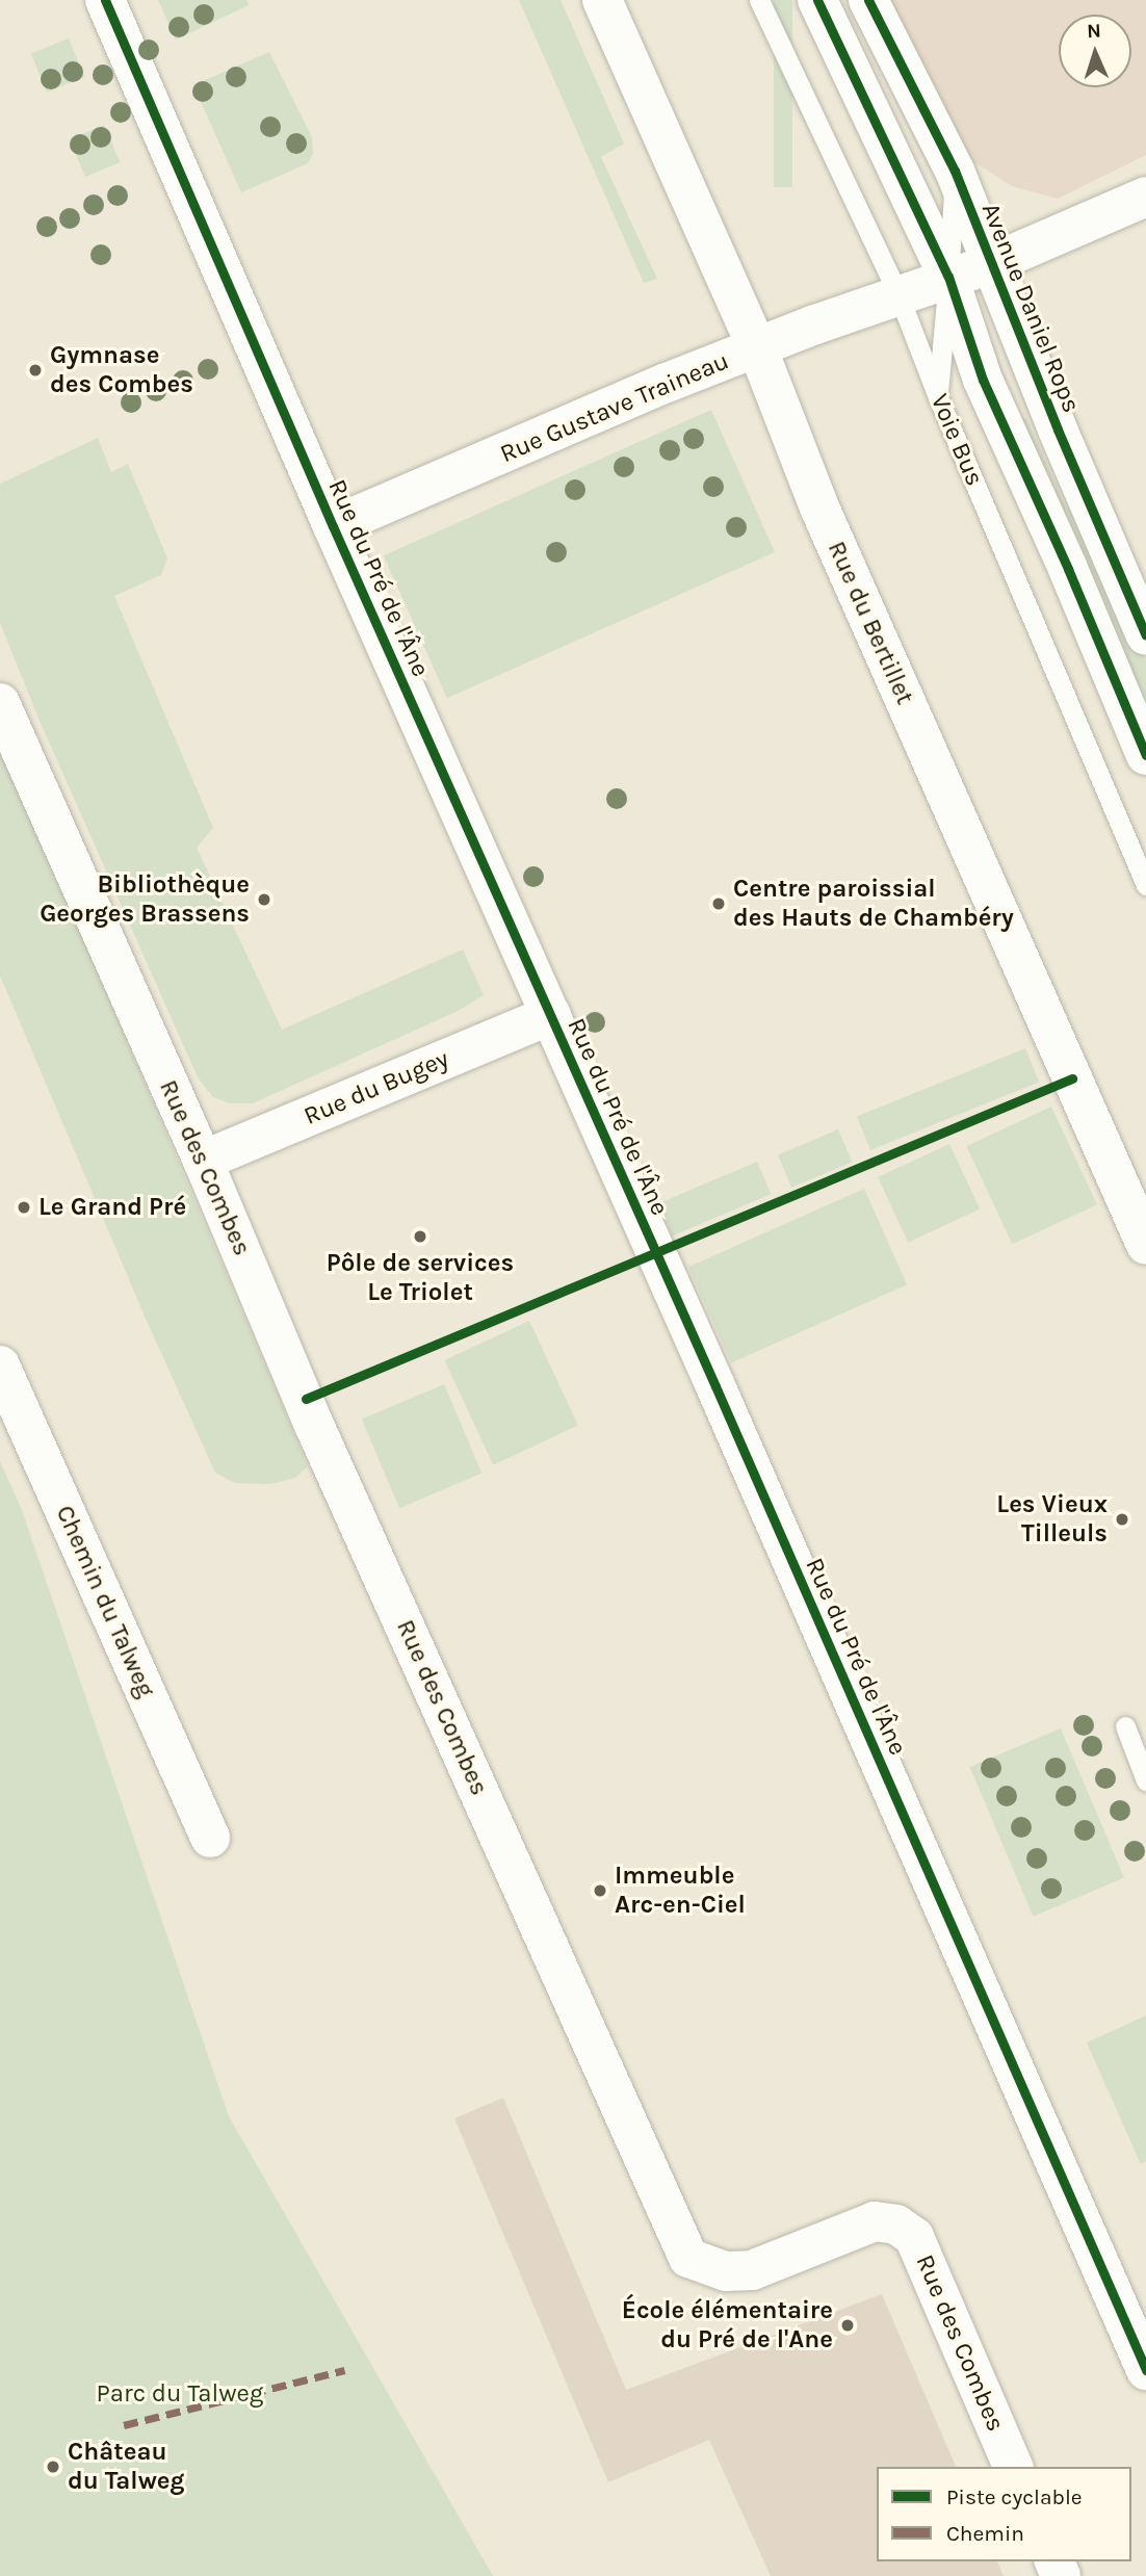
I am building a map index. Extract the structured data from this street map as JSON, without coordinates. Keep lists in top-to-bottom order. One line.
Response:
{"streets":{"street":["Avenue Daniel Rops","Rue Gustave Traineau","Rue du Pré de l'Âne","Rue du Bertillet","Rue du Bugey","Rue des Combes","Chemin du Talweg"],"lane":["Voie Bus"]},"crossings":[["Avenue Daniel Rops","Rue Gustave Traineau"],["Rue Gustave Traineau","Voie Bus"],["Rue Gustave Traineau","Rue du Pré de l'Âne"],["Rue Gustave Traineau","Rue du Bertillet"],["Rue du Pré de l'Âne","Rue du Bugey"],["Rue du Bugey","Rue des Combes"]],"parks":["Parc du Talweg"],"places":["Gymnase des Combes","Bibliothèque Georges Brassens","Centre paroissial des Hauts de Chambéry","Le Grand Pré","Pôle de services Le Triolet","Les Vieux Tilleuls","Immeuble Arc-en-Ciel","École élémentaire du Pré de l'Ane","Château du Talweg"],"legend":["Piste cyclable","Chemin"],"north":"top"}
